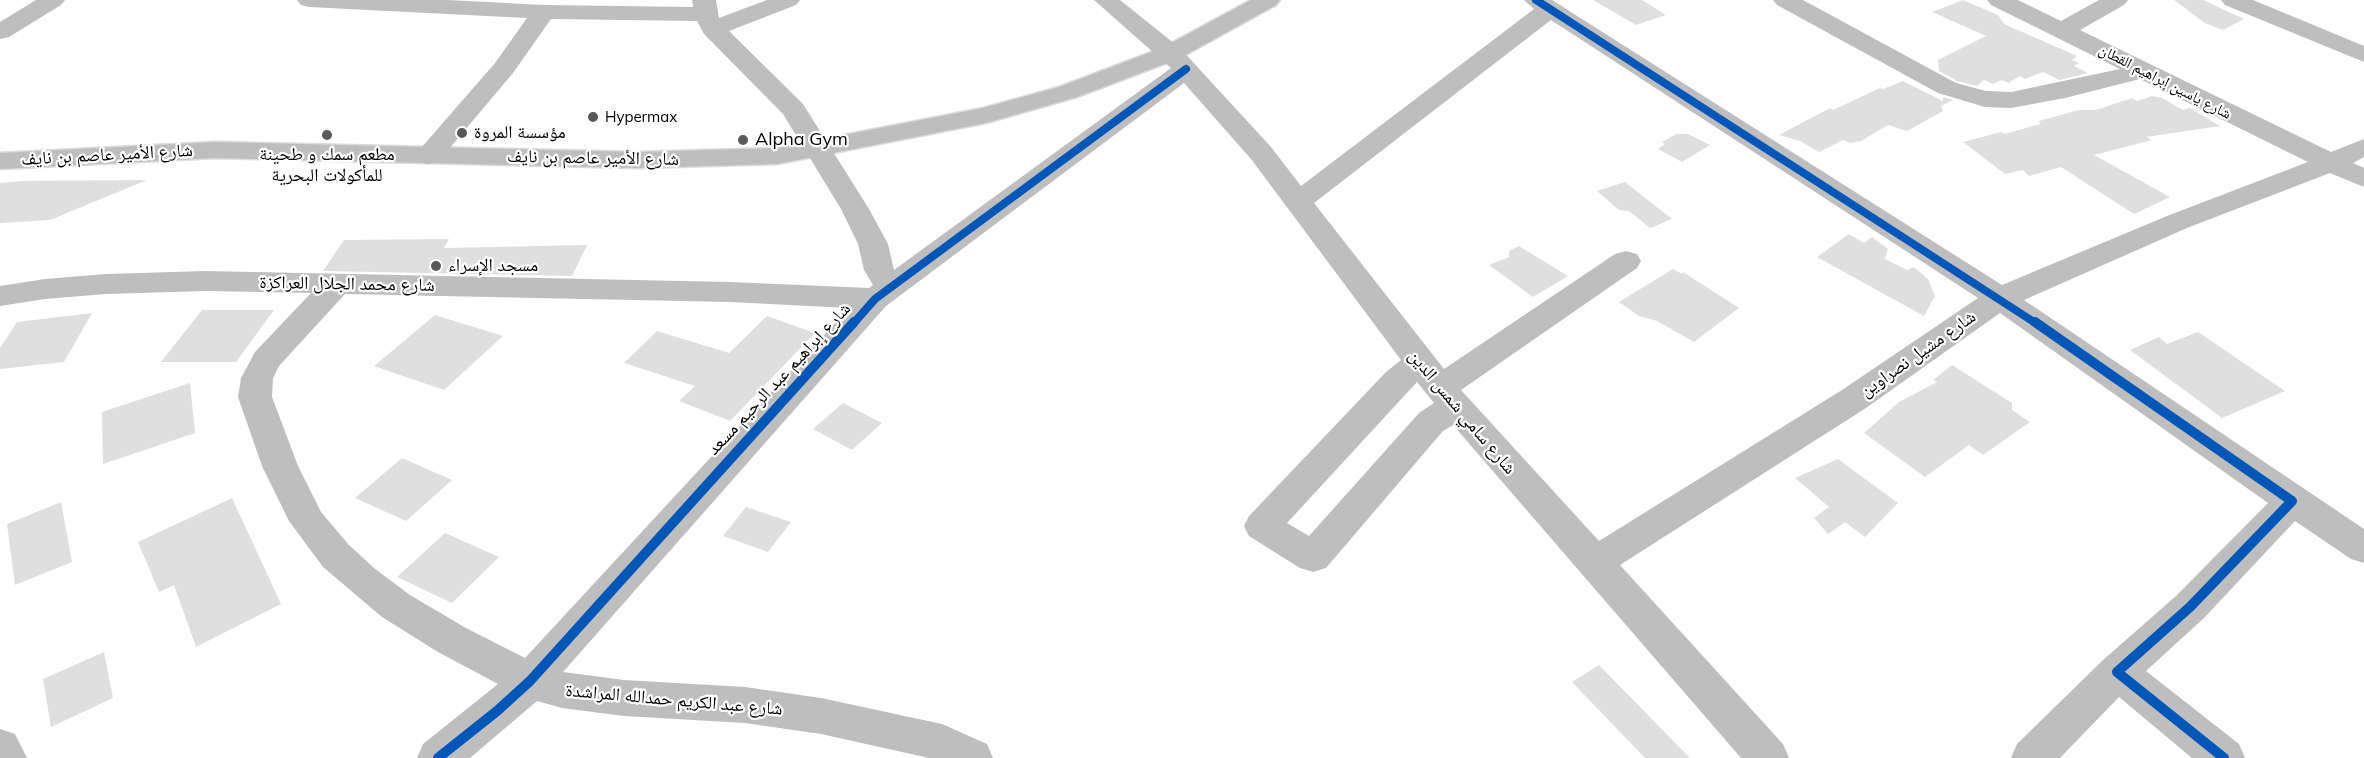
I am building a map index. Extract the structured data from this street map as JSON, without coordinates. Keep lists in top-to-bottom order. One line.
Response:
{"streets":{"street":["شارع ياسين إبراهيم القطان","شارع الأمير عاصم بن نايف","شارع محمد الجلال العراكزة","شارع مشيل نصراوين","شارع إبراهيم عبد الرحيم مسعد","شارع سامي شمس الدين","شارع عبد الكريم حمدالله المراشدة"]},"crossings":[["شارع ياسين إبراهيم القطان","شارع مشيل نصراوين"],["شارع الأمير عاصم بن نايف","شارع إبراهيم عبد الرحيم مسعد"],["شارع الأمير عاصم بن نايف","شارع سامي شمس الدين"],["شارع محمد الجلال العراكزة","شارع إبراهيم عبد الرحيم مسعد"],["شارع محمد الجلال العراكزة","شارع عبد الكريم حمدالله المراشدة"],["شارع مشيل نصراوين","شارع سامي شمس الدين"],["شارع إبراهيم عبد الرحيم مسعد","شارع سامي شمس الدين"],["شارع إبراهيم عبد الرحيم مسعد","شارع عبد الكريم حمدالله المراشدة"]],"places":["Hypermax","مؤسسة المروة","مطعم سمك و طحينة للمأكولات البحرية","Alpha Gym","مسجد الإسراء"]}
